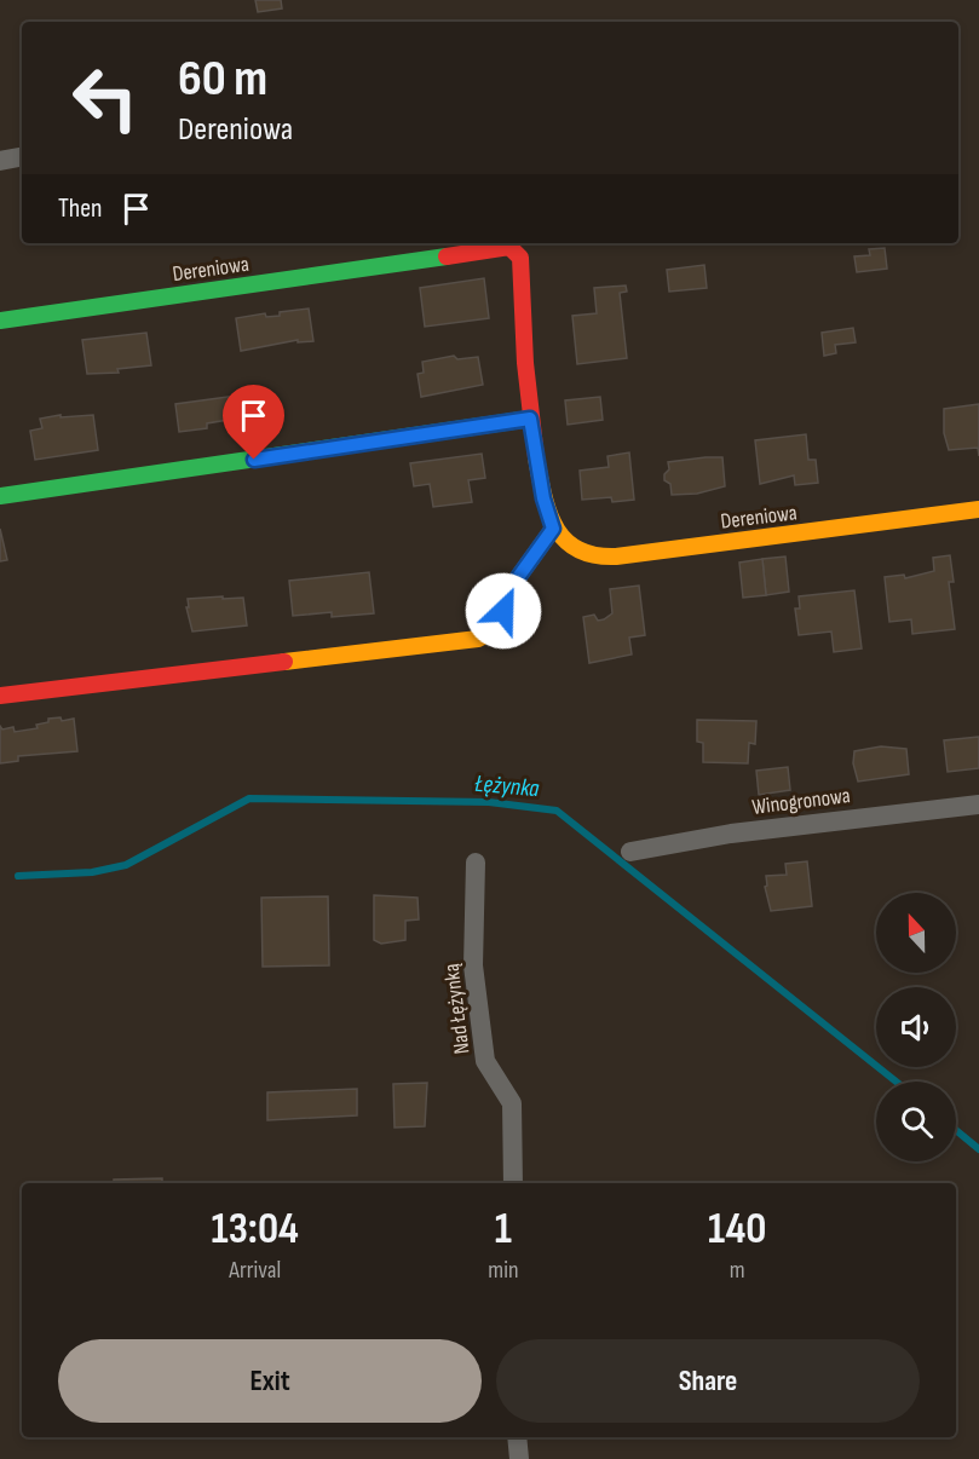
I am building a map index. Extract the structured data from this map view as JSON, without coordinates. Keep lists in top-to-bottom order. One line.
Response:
{"streets":{"street":["Dereniowa","Winogronowa","Nad Łężynką"]},"water":["Łężynka"],"north":"top","page":{"turn":["60 m","Dereniowa"],"then":"Then","eta":["13:04","Arrival","1","min","140","m"],"buttons":["Exit","Share"]}}
